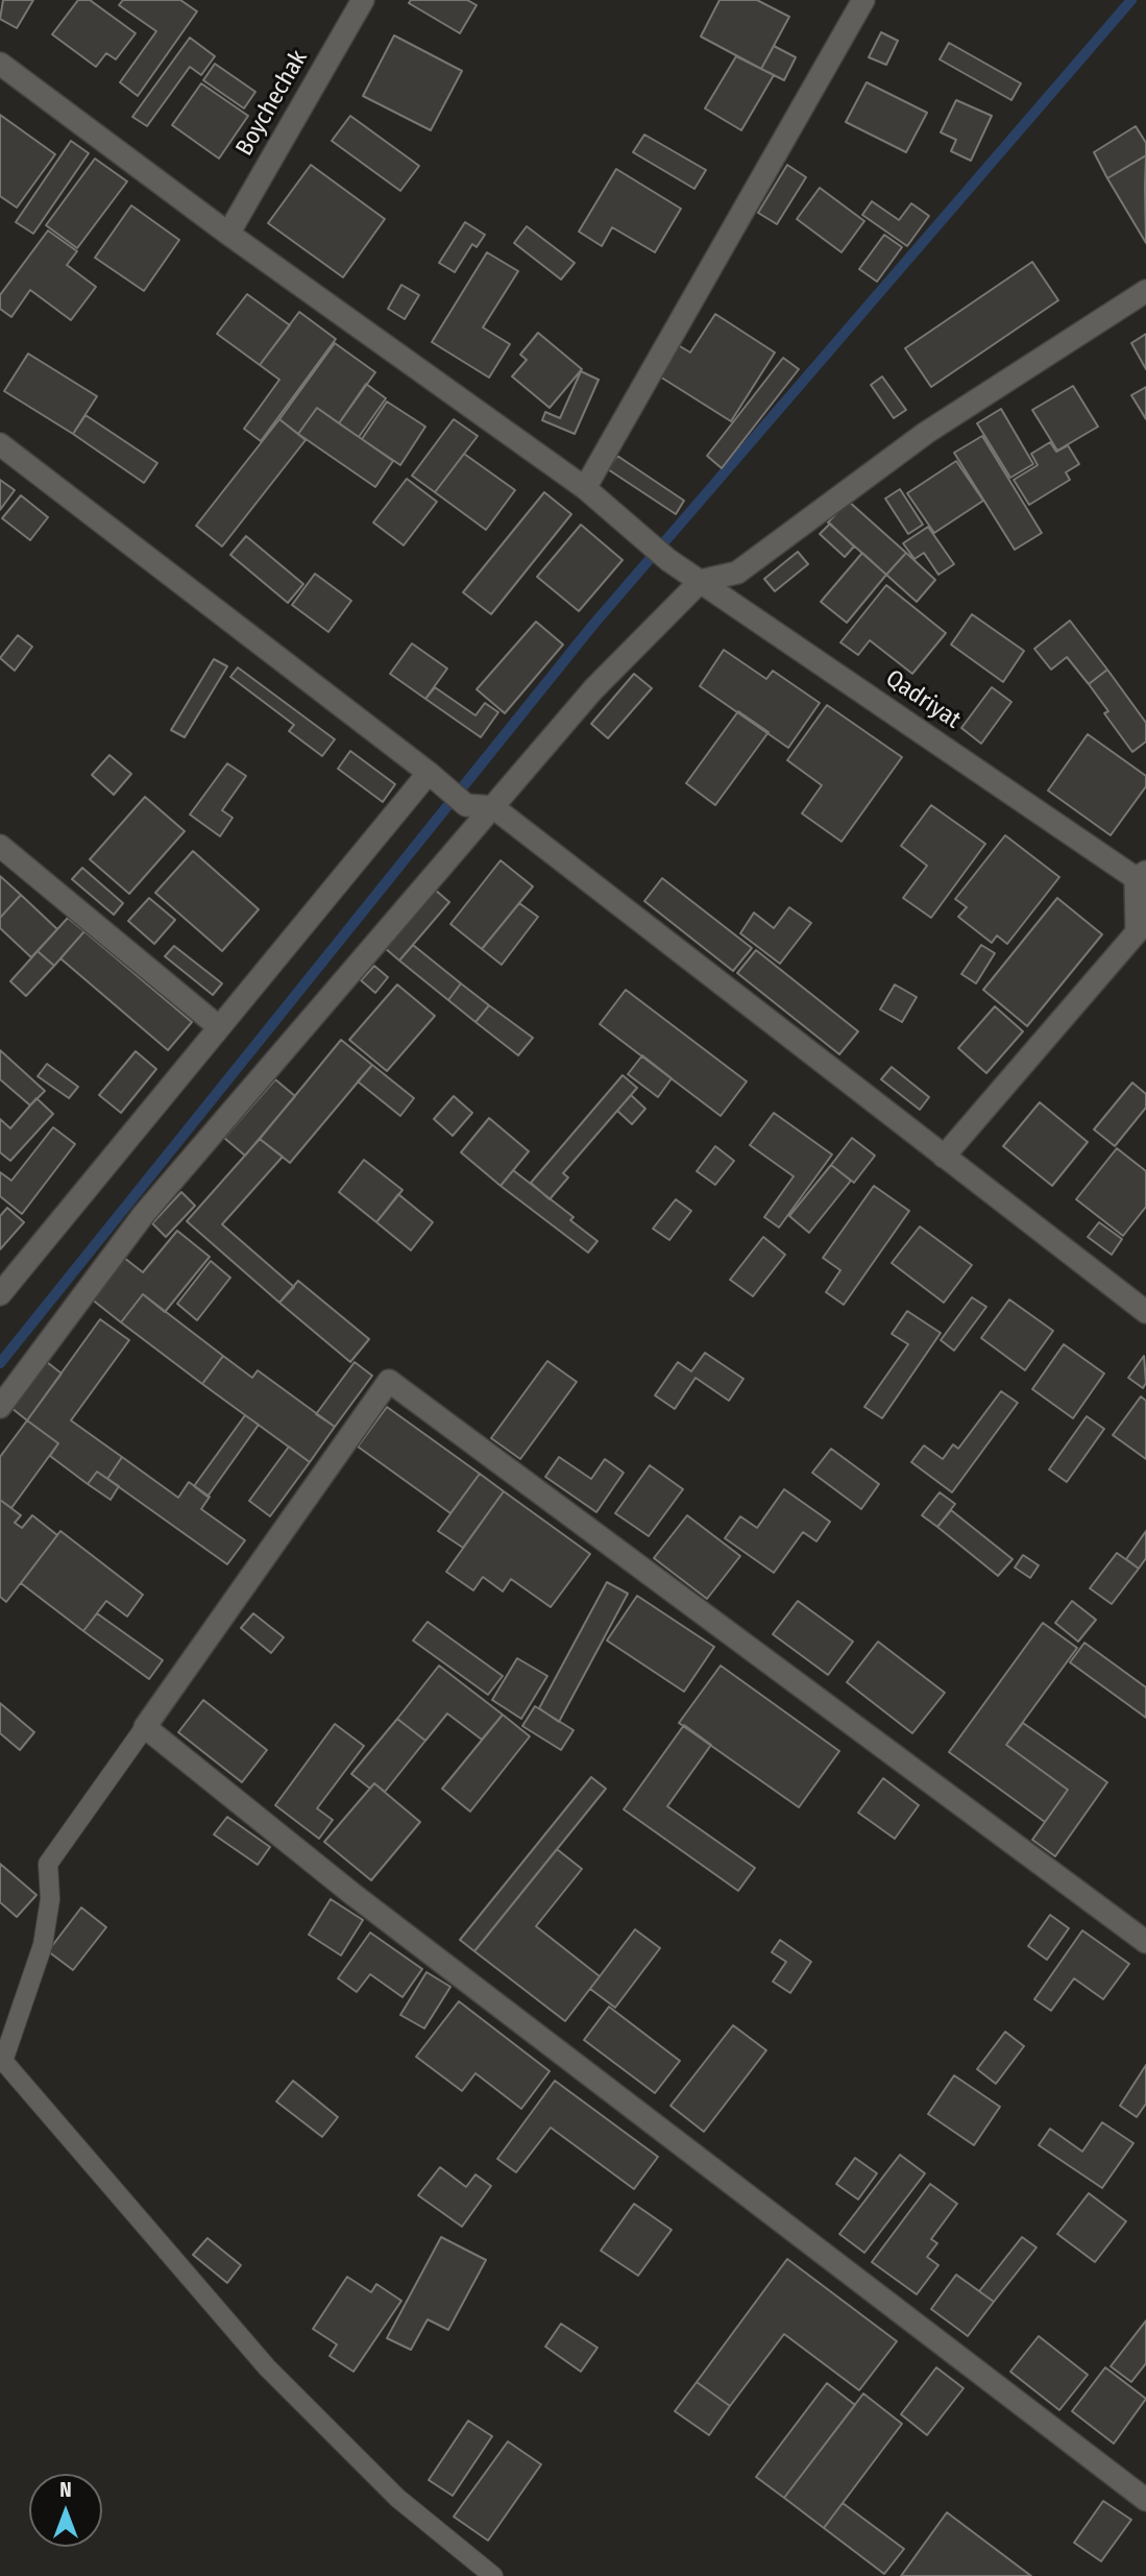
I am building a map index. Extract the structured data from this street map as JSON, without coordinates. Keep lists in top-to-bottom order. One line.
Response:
{"streets":{"street":["Boychechak","Qadriyat"]},"crossings":[["Boychechak","Qadriyat"]],"north":"top"}
